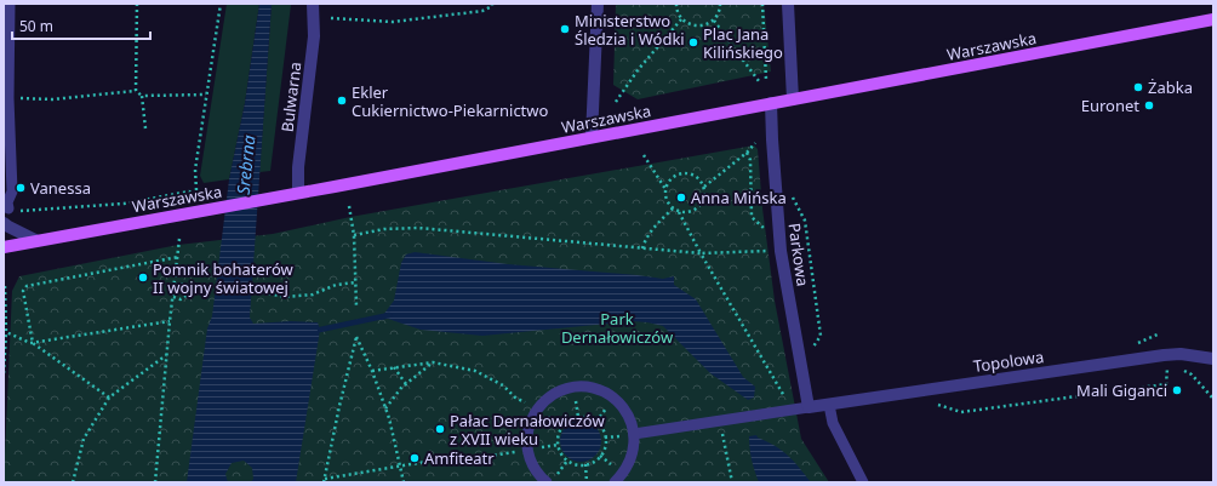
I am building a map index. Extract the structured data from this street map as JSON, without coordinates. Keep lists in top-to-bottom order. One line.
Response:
{"streets":{"main road":["Warszawska"],"street":["Bulwarna","Parkowa","Topolowa"]},"crossings":[["Warszawska","Bulwarna"],["Warszawska","Parkowa"],["Parkowa","Topolowa"]],"water":["Srebrna"],"parks":["Park Dernałowiczów"],"places":["Ministerstwo Śledzia i Wódki","Plac Jana Kilińskiego","Żabka","Ekler Cukiernictwo-Piekarnictwo","Euronet","Vanessa","Anna Mińska","Pomnik bohaterów II wojny światowej","Mali Giganci","Pałac Dernałowiczów z XVII wieku","Amfiteatr"],"scale_bar":"50 m"}
